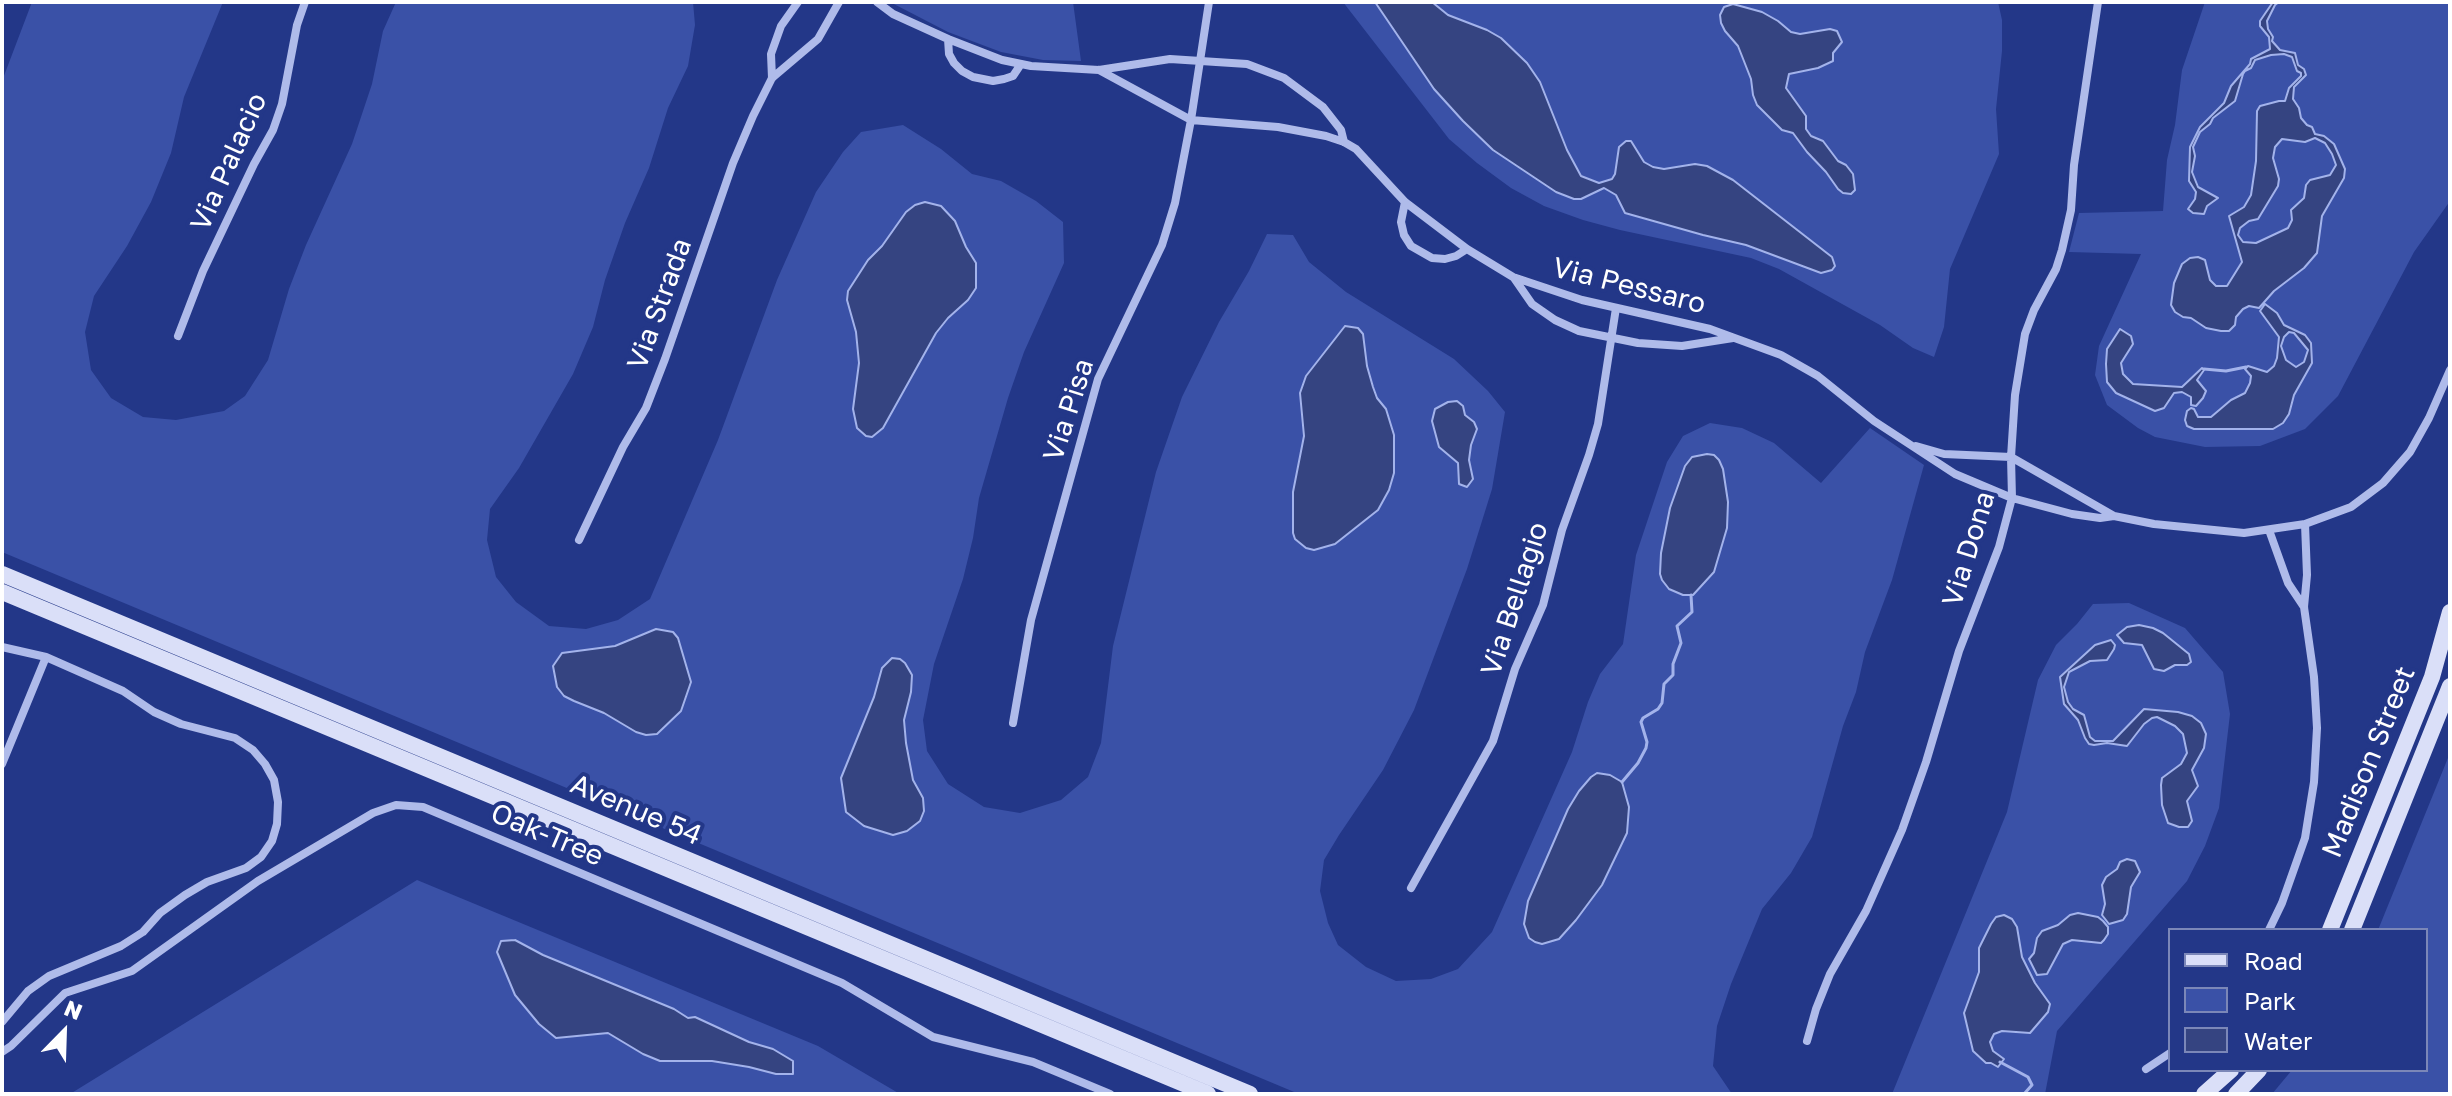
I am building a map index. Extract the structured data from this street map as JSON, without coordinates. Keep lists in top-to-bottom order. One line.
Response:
{"streets":{"street":["Via Palacio","Via Pessaro","Via Strada","Via Pisa","Via Dona","Via Bellagio","Madison Street","Avenue 54","Oak-Tree"]},"crossings":[["Via Pessaro","Via Pisa"],["Via Pessaro","Via Dona"],["Via Pessaro","Via Bellagio"]],"legend":["Road","Park","Water"],"north":"top right"}
